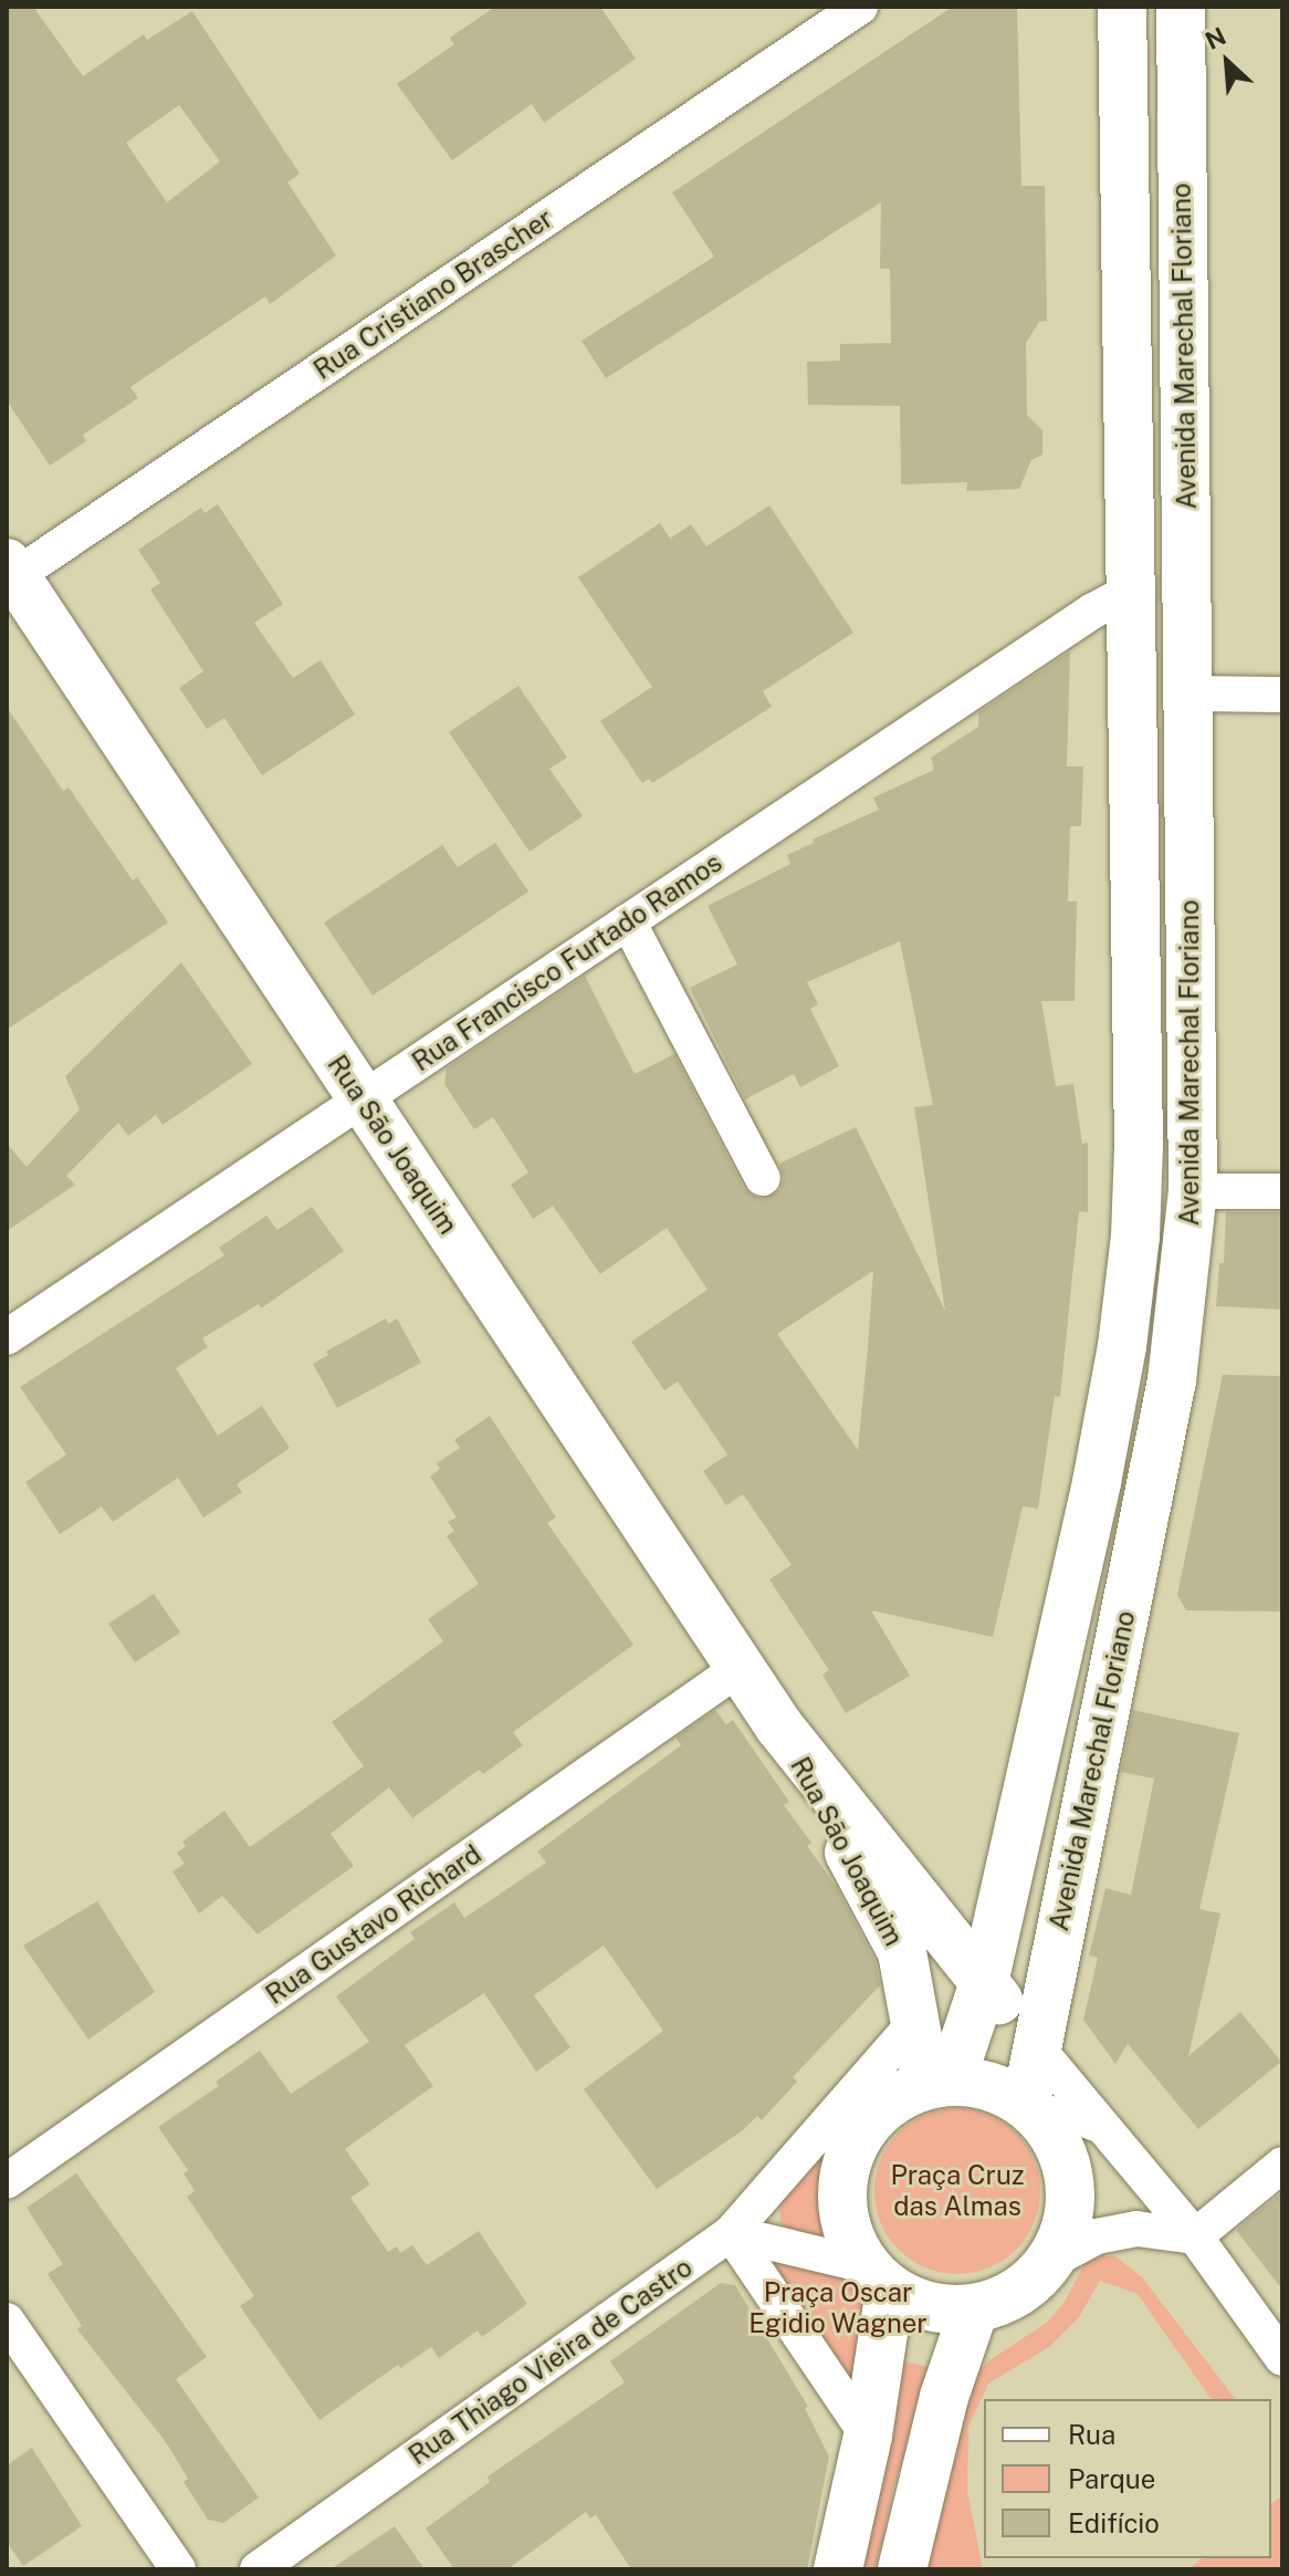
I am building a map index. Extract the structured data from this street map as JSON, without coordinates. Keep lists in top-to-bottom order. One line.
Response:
{"streets":{"main road":["Avenida Marechal Floriano","Rua São Joaquim"],"street":["Rua Cristiano Brascher","Rua Francisco Furtado Ramos","Rua Gustavo Richard","Rua Thiago Vieira de Castro"]},"crossings":[["Rua Cristiano Brascher","Rua São Joaquim"],["Avenida Marechal Floriano","Rua Francisco Furtado Ramos"],["Avenida Marechal Floriano","Rua São Joaquim"],["Avenida Marechal Floriano","Rua Thiago Vieira de Castro"],["Rua Francisco Furtado Ramos","Rua São Joaquim"],["Rua São Joaquim","Rua Gustavo Richard"],["Rua São Joaquim","Rua Thiago Vieira de Castro"]],"parks":["Praça Cruz das Almas","Praça Oscar Egidio Wagner"],"legend":["Rua","Parque","Edifício"],"north":"top left"}
